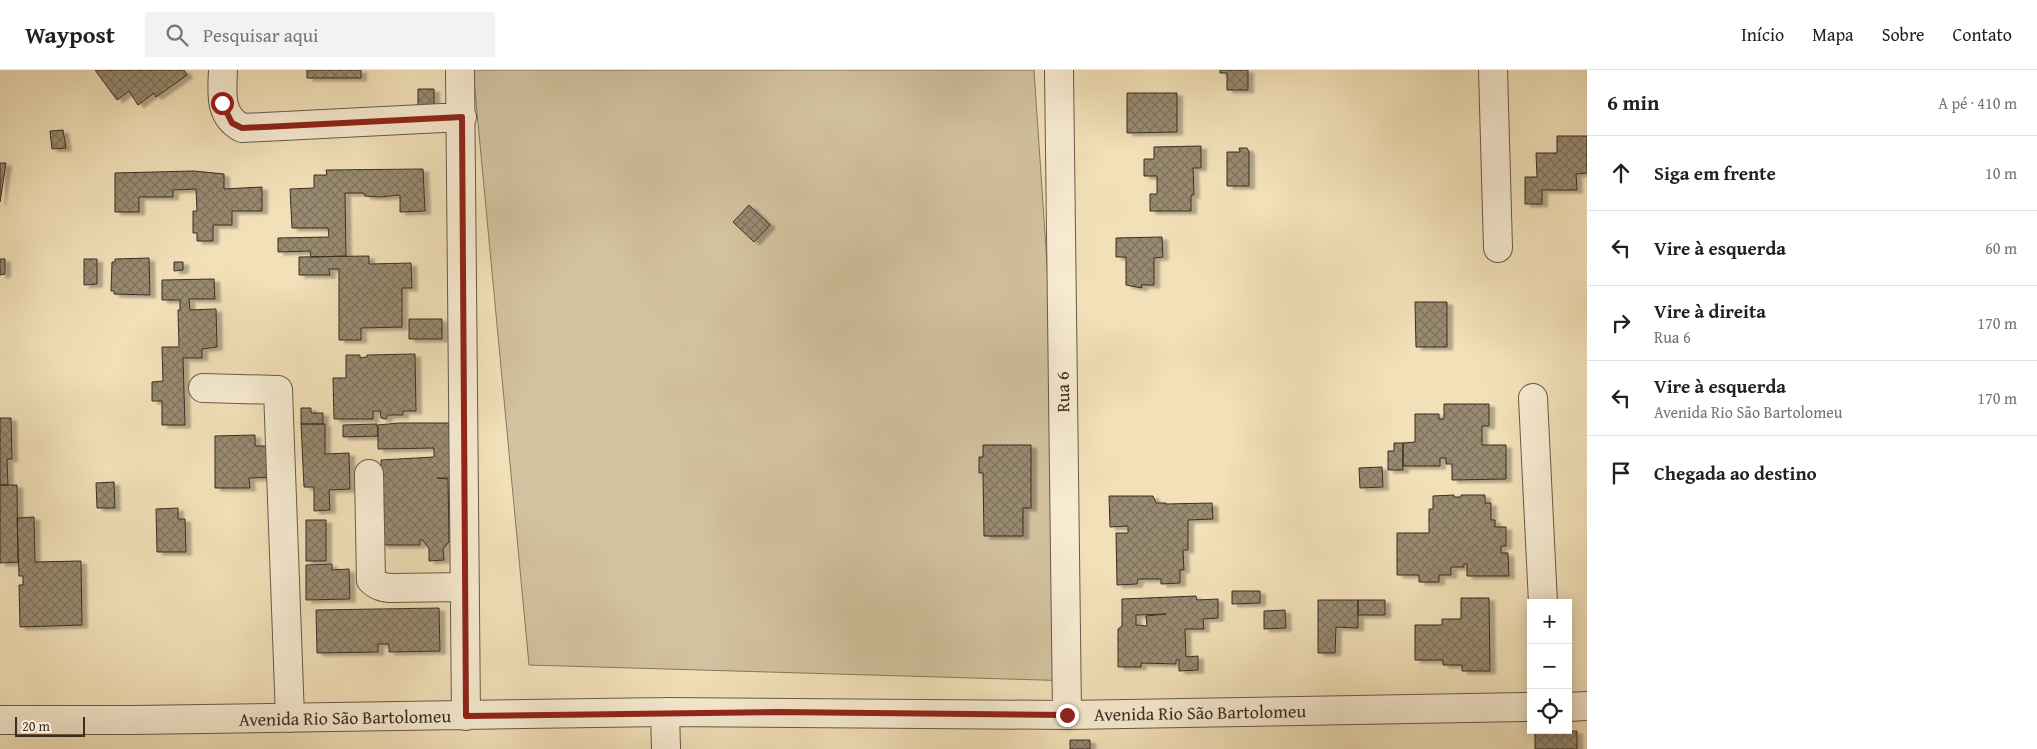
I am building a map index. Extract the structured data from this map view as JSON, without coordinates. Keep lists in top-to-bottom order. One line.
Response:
{"streets":{"street":["Rua 6","Avenida Rio São Bartolomeu"]},"crossings":[["Rua 6","Avenida Rio São Bartolomeu"]],"scale_bar":"20 m","page":{"header":"Waypost","search":"Pesquisar aqui","nav":["Início","Mapa","Sobre","Contato"],"heading":["6 min","A pé · 410 m"],"list":[["Siga em frente","10 m"],["Vire à esquerda","60 m"],["Vire à direita","Rua 6","170 m"],["Vire à esquerda","Avenida Rio São Bartolomeu","170 m"],"Chegada ao destino"],"map_buttons":["+","−"],"scale":"20 m"}}
